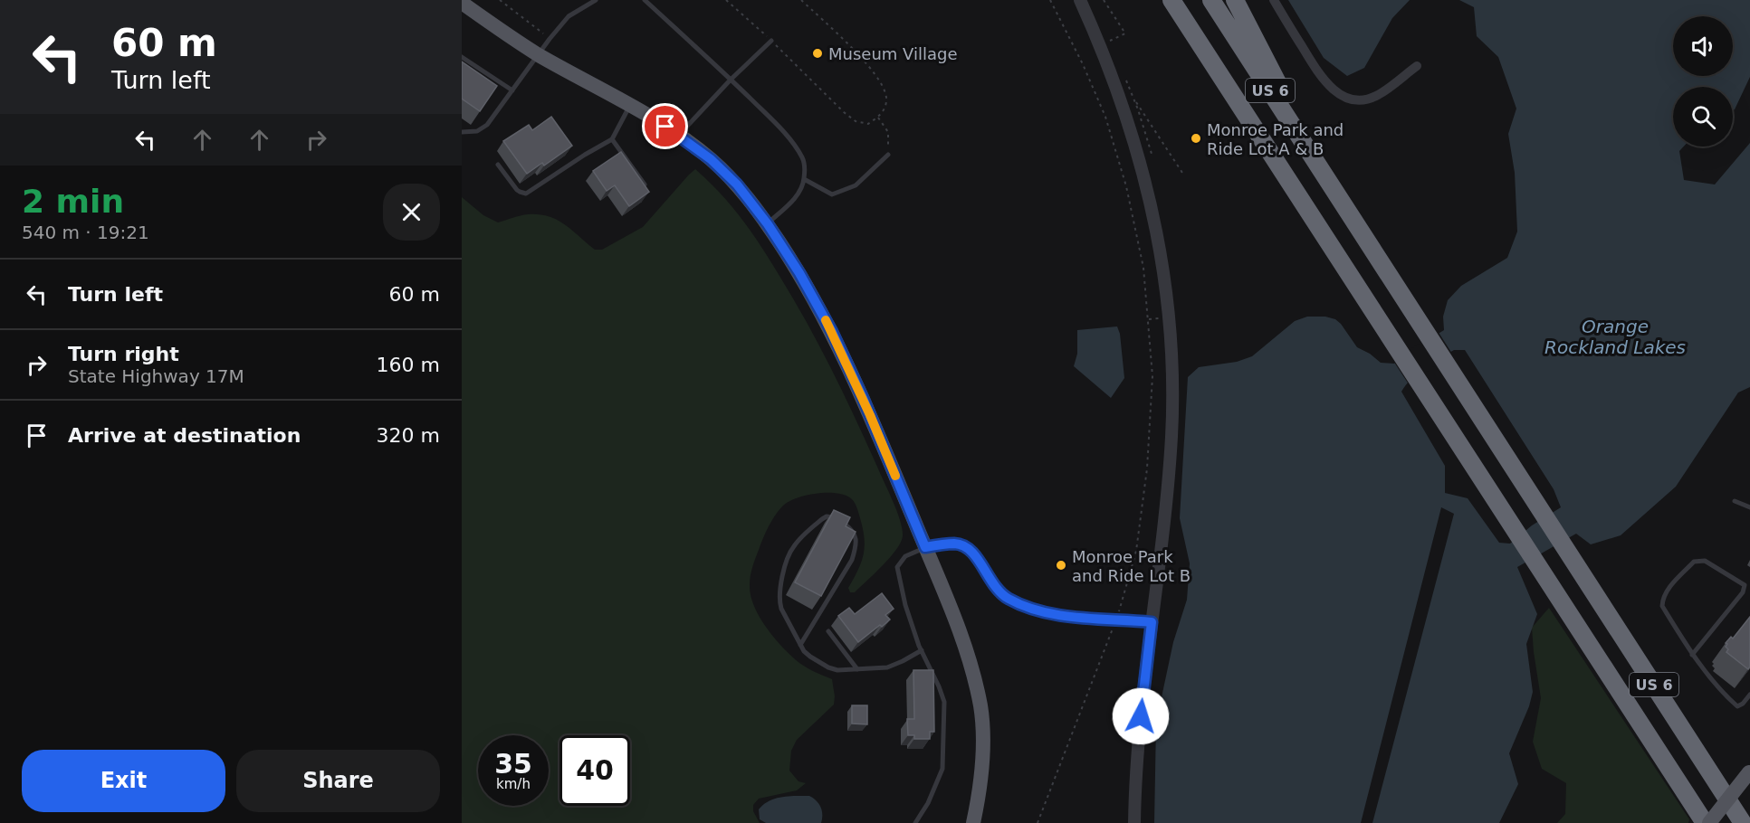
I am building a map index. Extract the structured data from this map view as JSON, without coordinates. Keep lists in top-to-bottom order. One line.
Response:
{"streets":{"highway":["US 6"]},"water":["Orange Rockland Lakes"],"places":["Museum Village","Monroe Park and Ride Lot A & B","Monroe Park and Ride Lot B"],"page":{"turn":["60 m","Turn left"],"heading":["2 min","540 m · 19:21"],"list":[{"name":"Turn left","value":"60 m"},{"name":"Turn right","note":"State Highway 17M","value":"160 m"},{"name":"Arrive at destination","value":"320 m"}],"speed":"35 km/h","limit":"40","buttons":["Exit","Share"]}}
